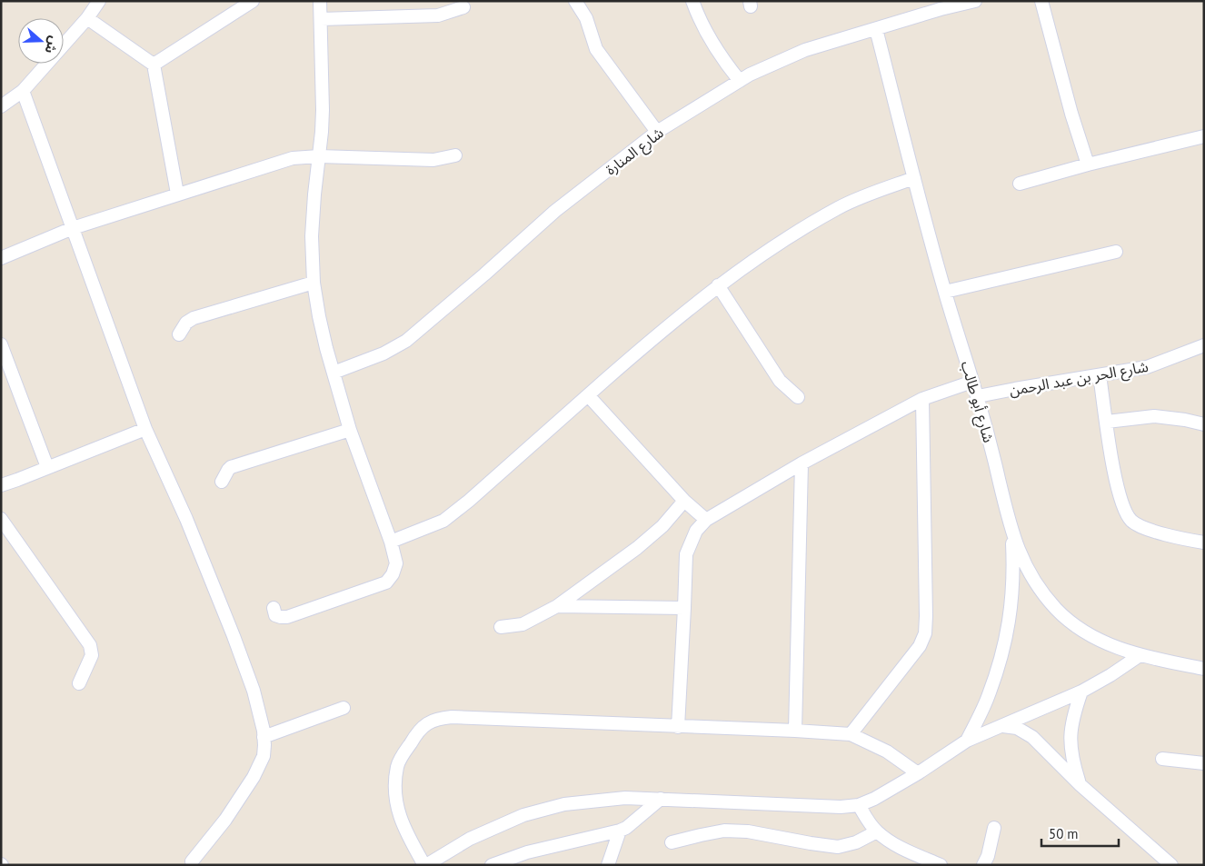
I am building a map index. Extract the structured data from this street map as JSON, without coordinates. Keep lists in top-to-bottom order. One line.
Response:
{"streets":{"street":["شارع المنارة","شارع الحر بن عبد الرحمن","شارع أبو طالب"]},"crossings":[["شارع المنارة","شارع أبو طالب"],["شارع الحر بن عبد الرحمن","شارع أبو طالب"]],"scale_bar":"50 m","north":"right"}
